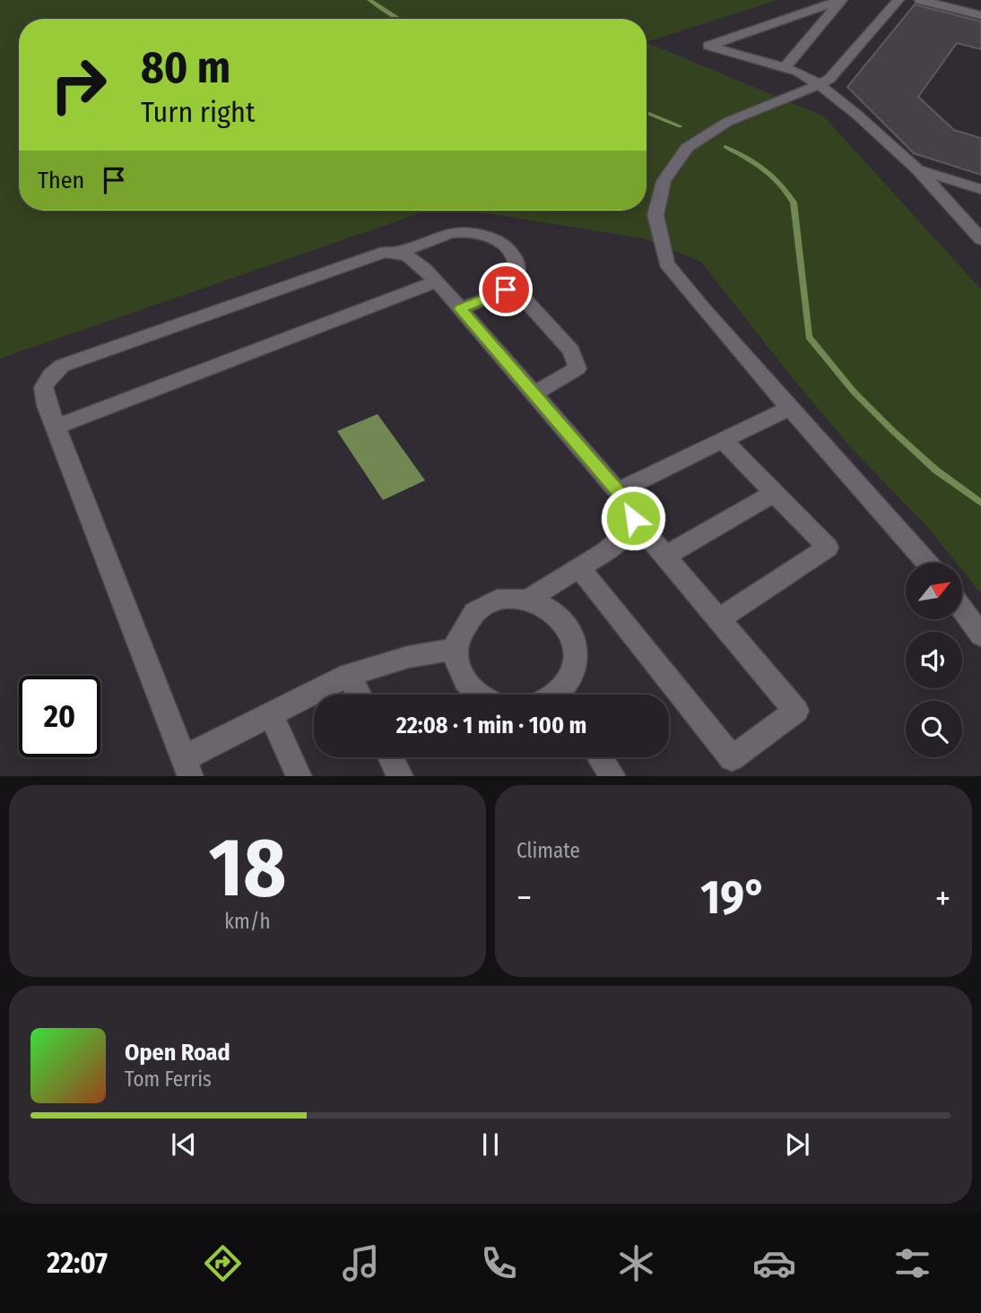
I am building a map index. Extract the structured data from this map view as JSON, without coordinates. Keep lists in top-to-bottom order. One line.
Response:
{"north":"top right","page":{"turn":["80 m","Turn right"],"then":"Then","limit":"20","trip":"22:08 · 1 min · 100 m","tile":[["18","km/h"],"Climate"],"heat":["−","19°","+"],"song":["Open Road","Tom Ferris"],"tabs":"22:07"}}
